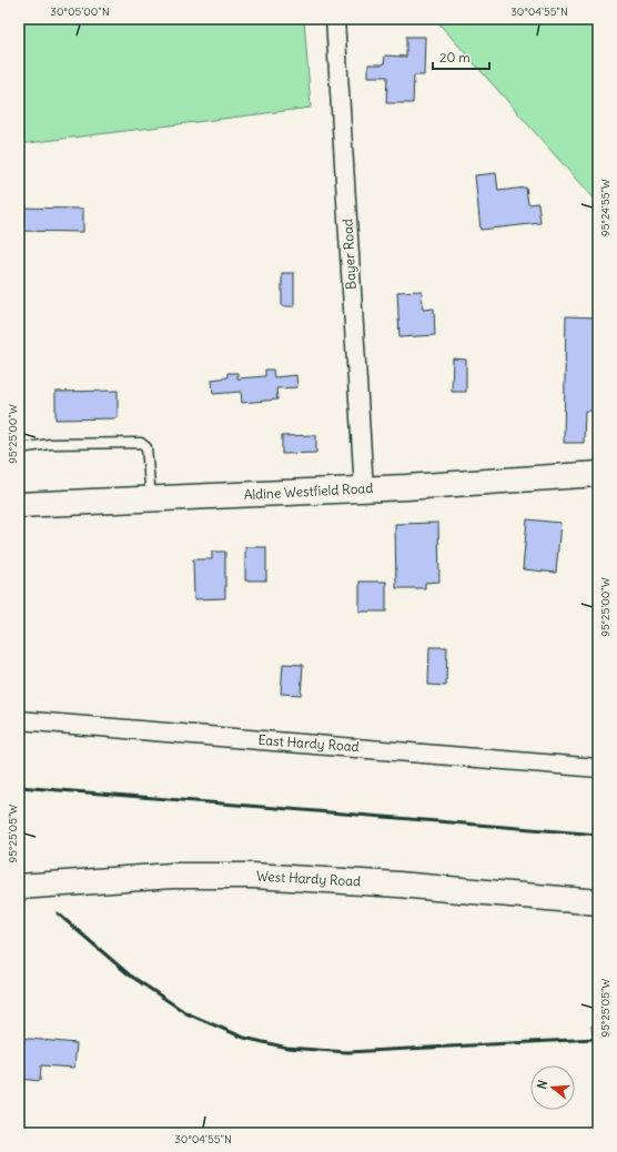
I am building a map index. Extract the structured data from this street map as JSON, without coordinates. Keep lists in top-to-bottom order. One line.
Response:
{"streets":{"main road":["Aldine Westfield Road","West Hardy Road"],"street":["Bayer Road","East Hardy Road"]},"crossings":[["Bayer Road","Aldine Westfield Road"]],"scale_bar":"20 m","north":"left","coordinates":["30°05'00\"N","30°04'55\"N","95°24'55\"W","95°25'00\"W","95°25'05\"W"]}
